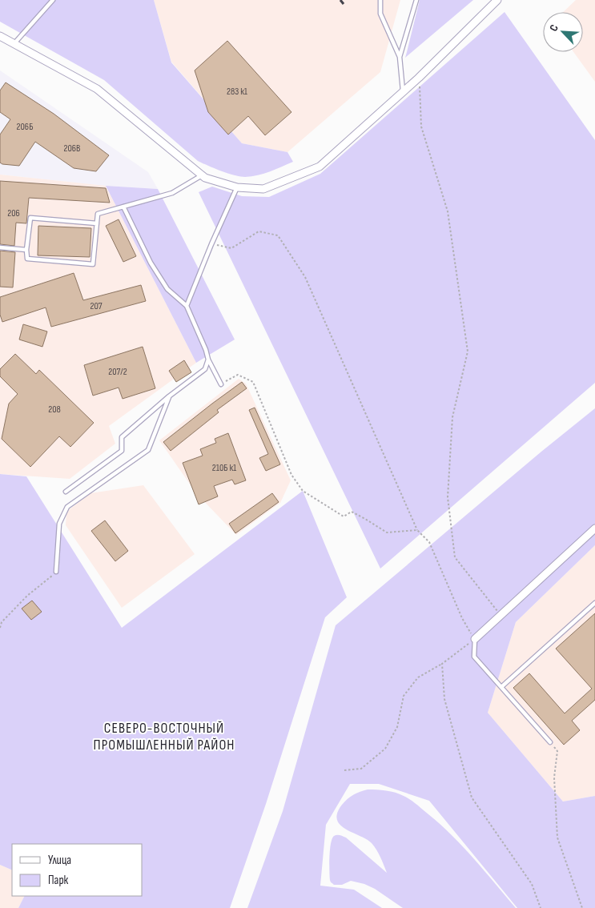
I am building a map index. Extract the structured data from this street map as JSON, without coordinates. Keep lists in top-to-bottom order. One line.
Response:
{"districts":["СЕВЕРО-ВОСТОЧНЫЙ ПРОМЫШЛЕННЫЙ РАЙОН"],"house_numbers":["283 к1","206Б","206В","206","207","207/2","208","210Б к1"],"legend":["Улица","Парк"],"north":"top left"}
